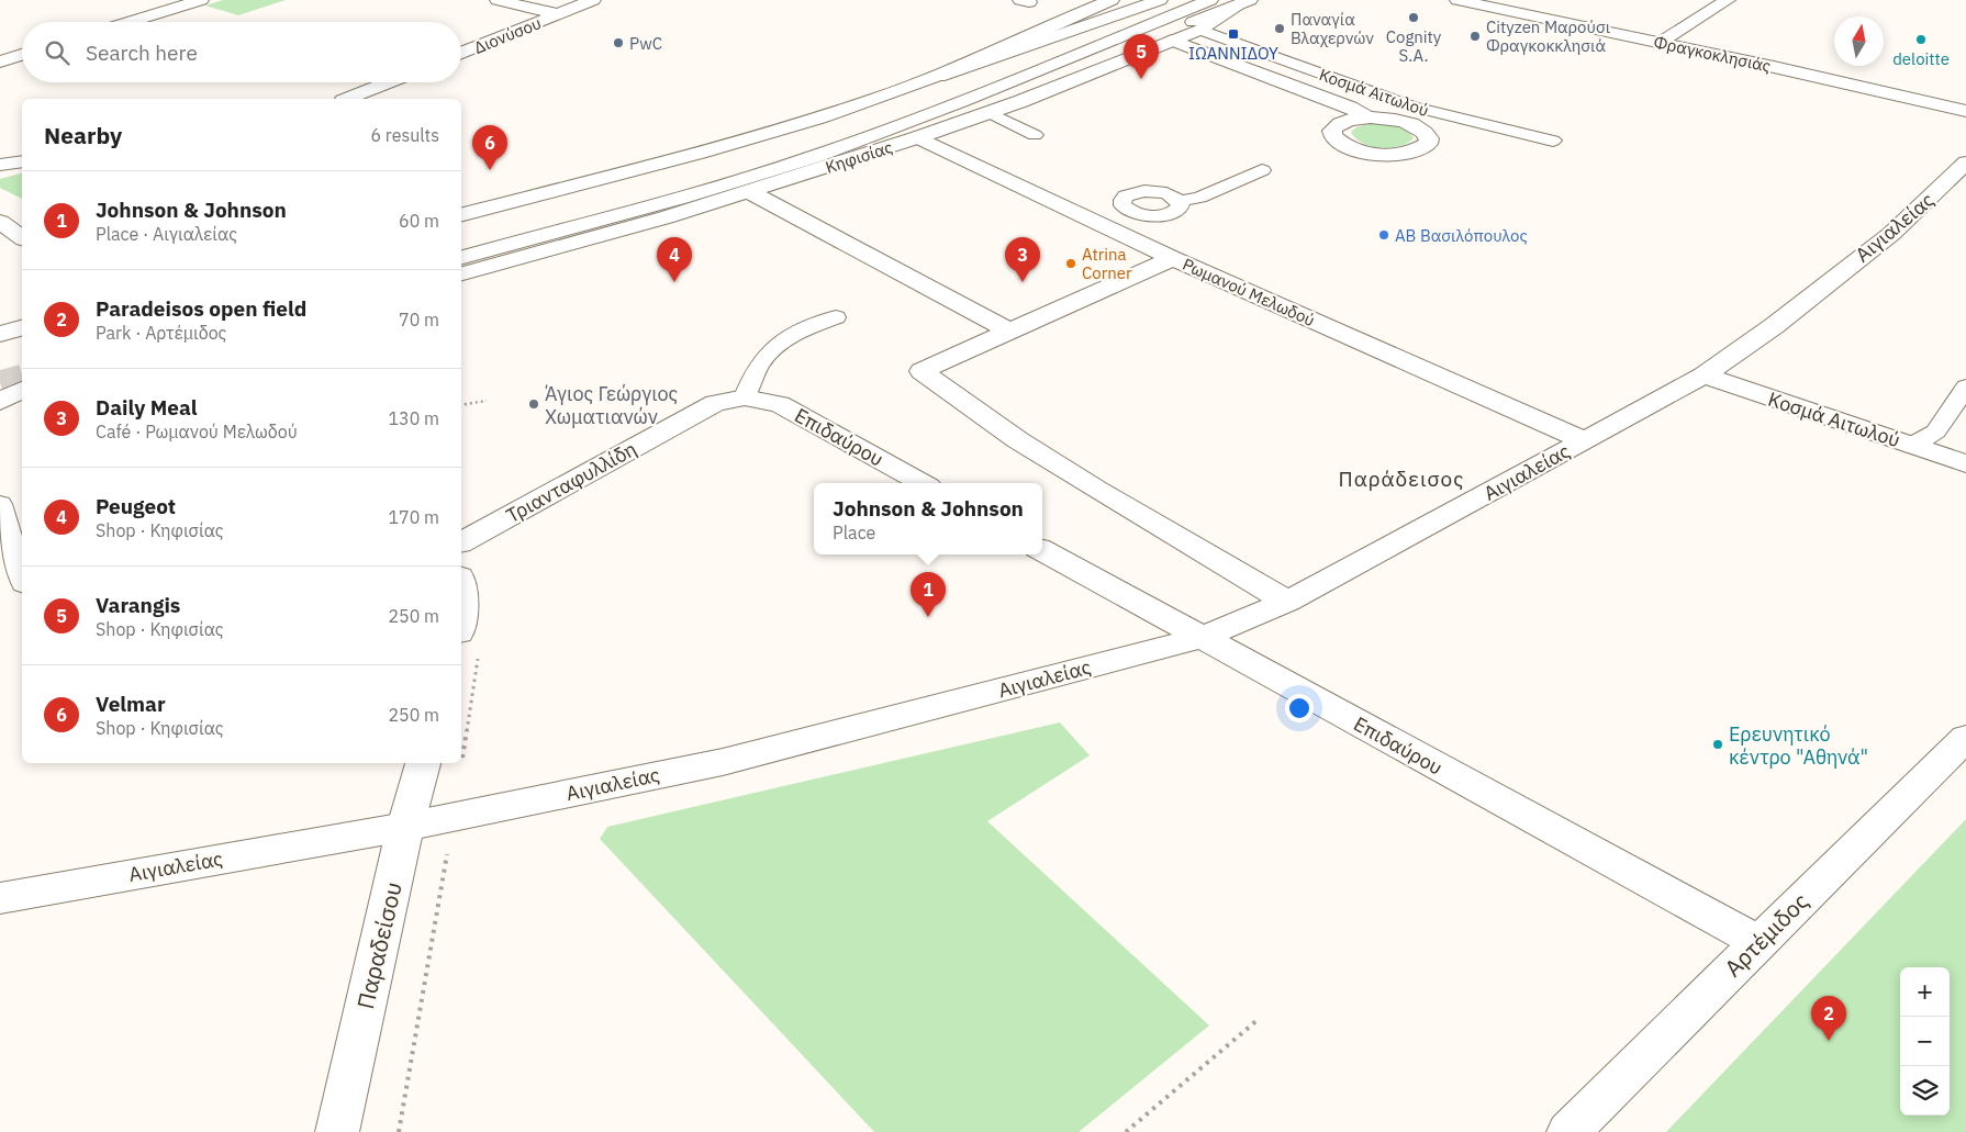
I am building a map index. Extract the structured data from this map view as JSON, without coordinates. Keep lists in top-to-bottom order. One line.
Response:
{"streets":{"street":["Διονύσου","Φραγκοκλησιάς","Κοσμά Αιτωλού","Κηφισίας","Αιγιαλείας","Ρωμανού Μελωδού","Επιδαύρου","Τριανταφυλλίδη","Αρτέμιδος","Παραδείσου"]},"crossings":[["Κοσμά Αιτωλού","Κηφισίας"],["Κοσμά Αιτωλού","Αιγιαλείας"],["Κηφισίας","Ρωμανού Μελωδού"],["Αιγιαλείας","Ρωμανού Μελωδού"],["Αιγιαλείας","Επιδαύρου"],["Αιγιαλείας","Παραδείσου"],["Επιδαύρου","Τριανταφυλλίδη"],["Επιδαύρου","Αρτέμιδος"]],"districts":["Παράδεισος"],"places":{"other":["Cognity S.A.","Παναγία Βλαχερνών","Cityzen Μαρούσι Φραγκοκκλησιά","deloitte","PwC","ΑΒ Βασιλόπουλος","Atrina Corner","Άγιος Γεώργιος Χωματιανών","Ερευνητικό κέντρο \"Αθηνά\""],"transit":["ΙΩΑΝΝΙΔΟΥ"]},"north":"top","page":{"search":"Search here","pins":["5","6","3","4","1","2"],"heading":["Nearby","6 results"],"list":[{"mark":"1","name":"Johnson & Johnson","note":"Place · Αιγιαλείας","value":"60 m"},{"mark":"2","name":"Paradeisos open field","note":"Park · Αρτέμιδος","value":"70 m"},{"mark":"3","name":"Daily Meal","note":"Café · Ρωμανού Μελωδού","value":"130 m"},{"mark":"4","name":"Peugeot","note":"Shop · Κηφισίας","value":"170 m"},{"mark":"5","name":"Varangis","note":"Shop · Κηφισίας","value":"250 m"},{"mark":"6","name":"Velmar","note":"Shop · Κηφισίας","value":"250 m"}],"popup":["Johnson & Johnson","Place"],"map_buttons":["+","−"]}}
